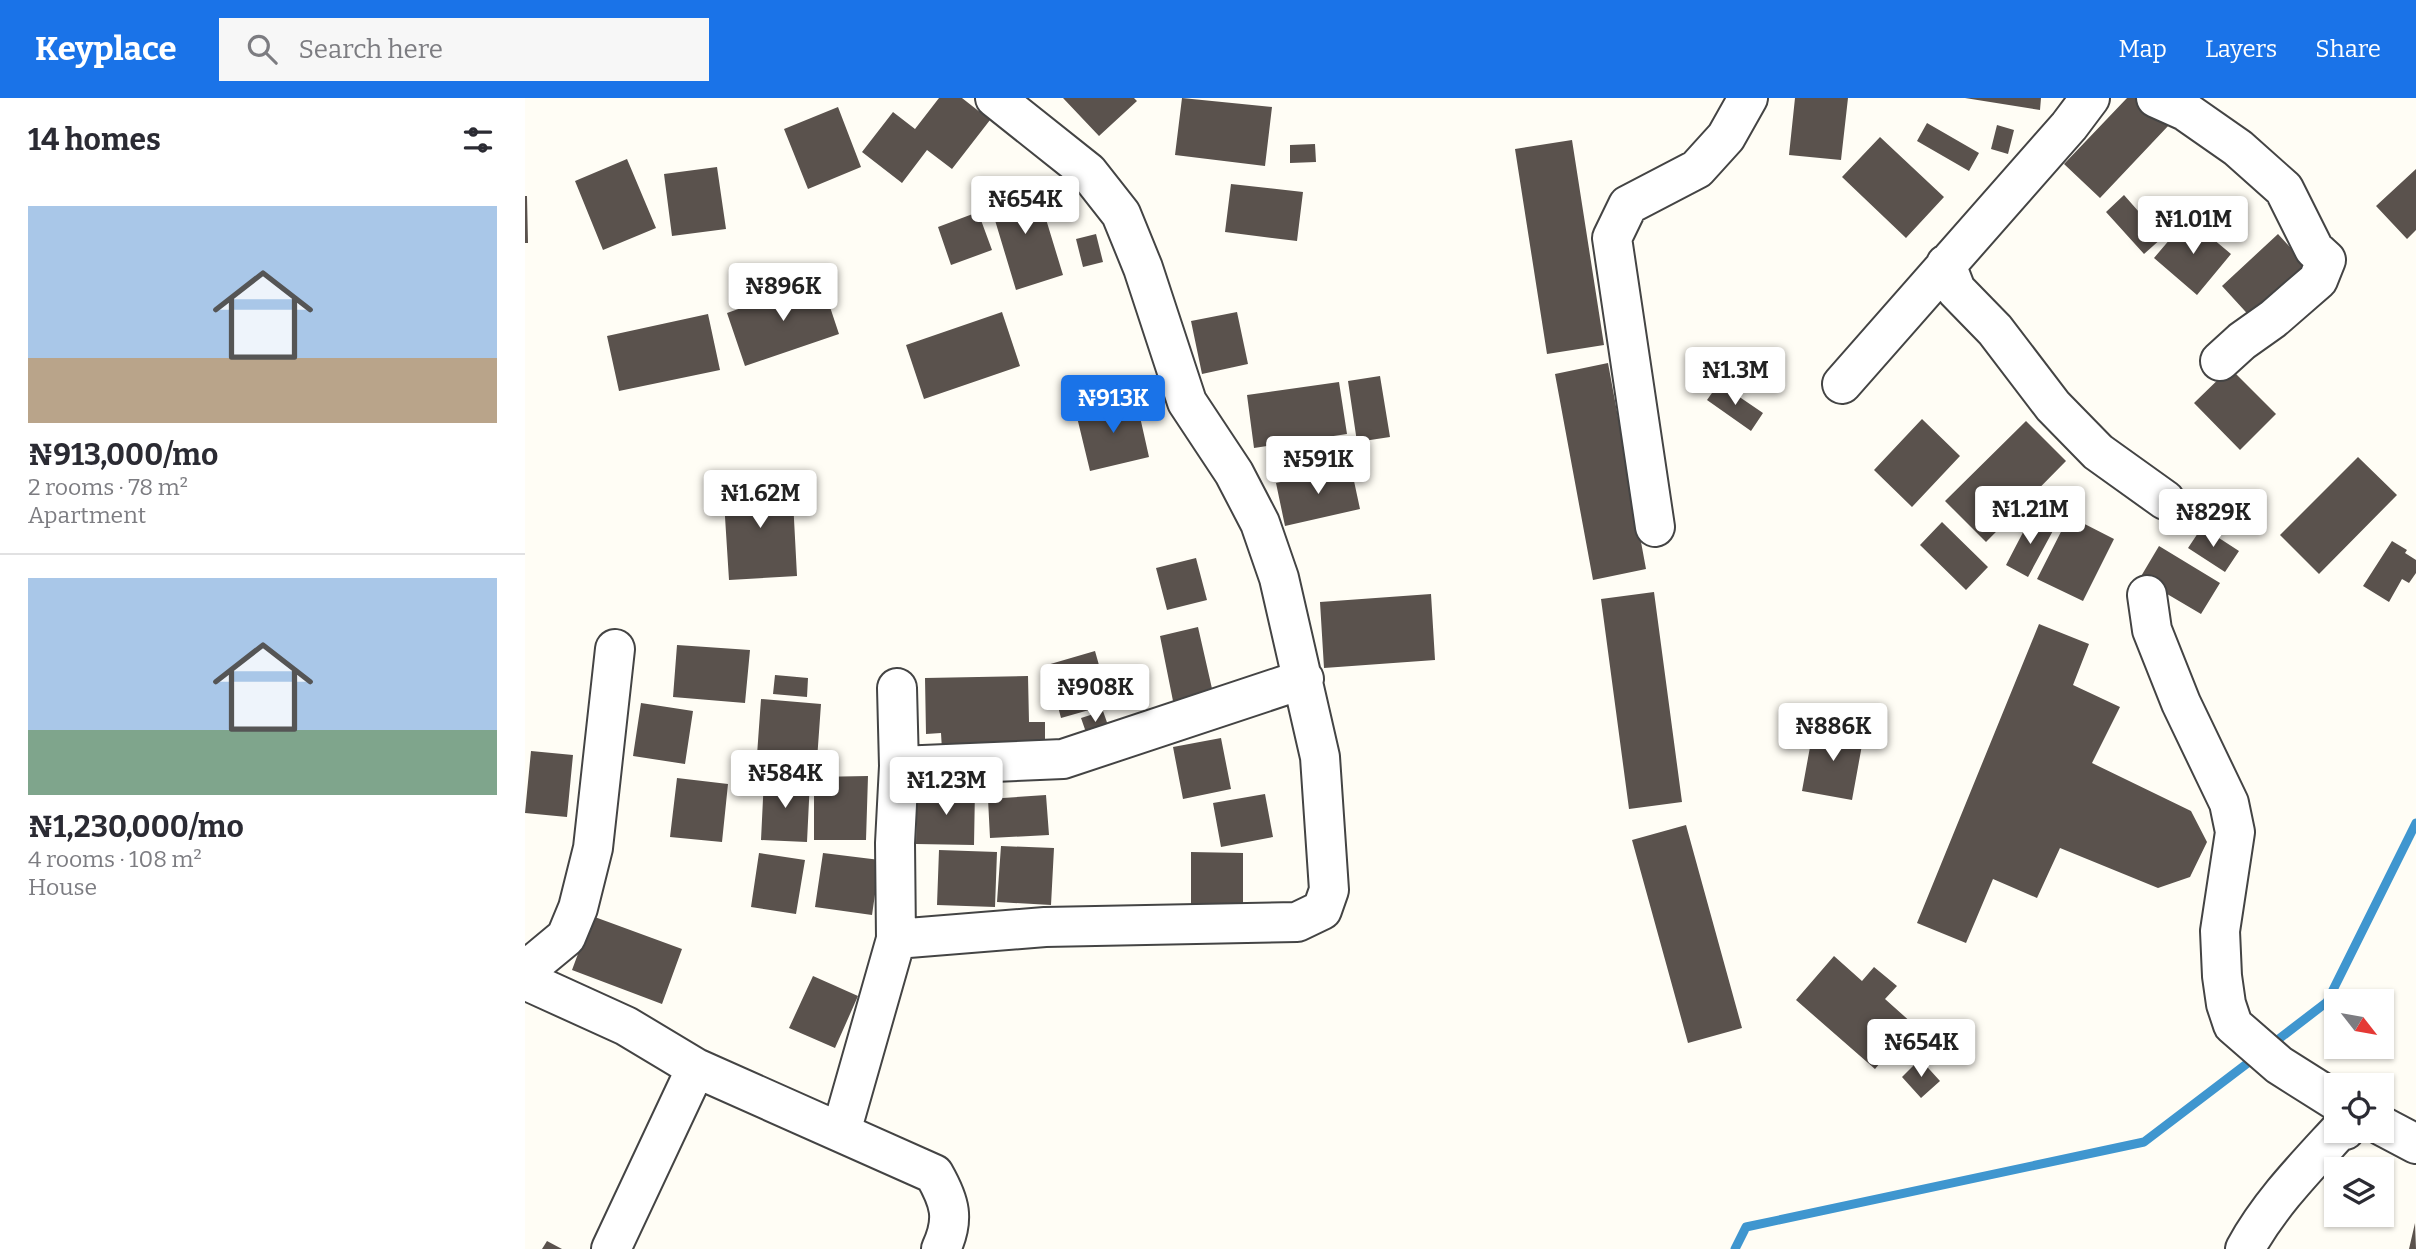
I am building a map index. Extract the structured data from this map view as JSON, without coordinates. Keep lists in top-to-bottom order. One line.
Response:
{"north":"bottom right","page":{"header":"Keyplace","search":"Search here","nav":["Map","Layers","Share"],"heading":"14 homes","price":["₦654K","₦1.01M","₦896K","₦1.3M","₦913K","₦591K","₦1.62M","₦1.21M","₦829K","₦908K","₦886K","₦584K","₦1.23M","₦654K"],"list":[{"name":"₦913,000/mo","note":"2 rooms · 78 m² · Apartment"},{"name":"₦1,230,000/mo","note":"4 rooms · 108 m² · House"}]}}
